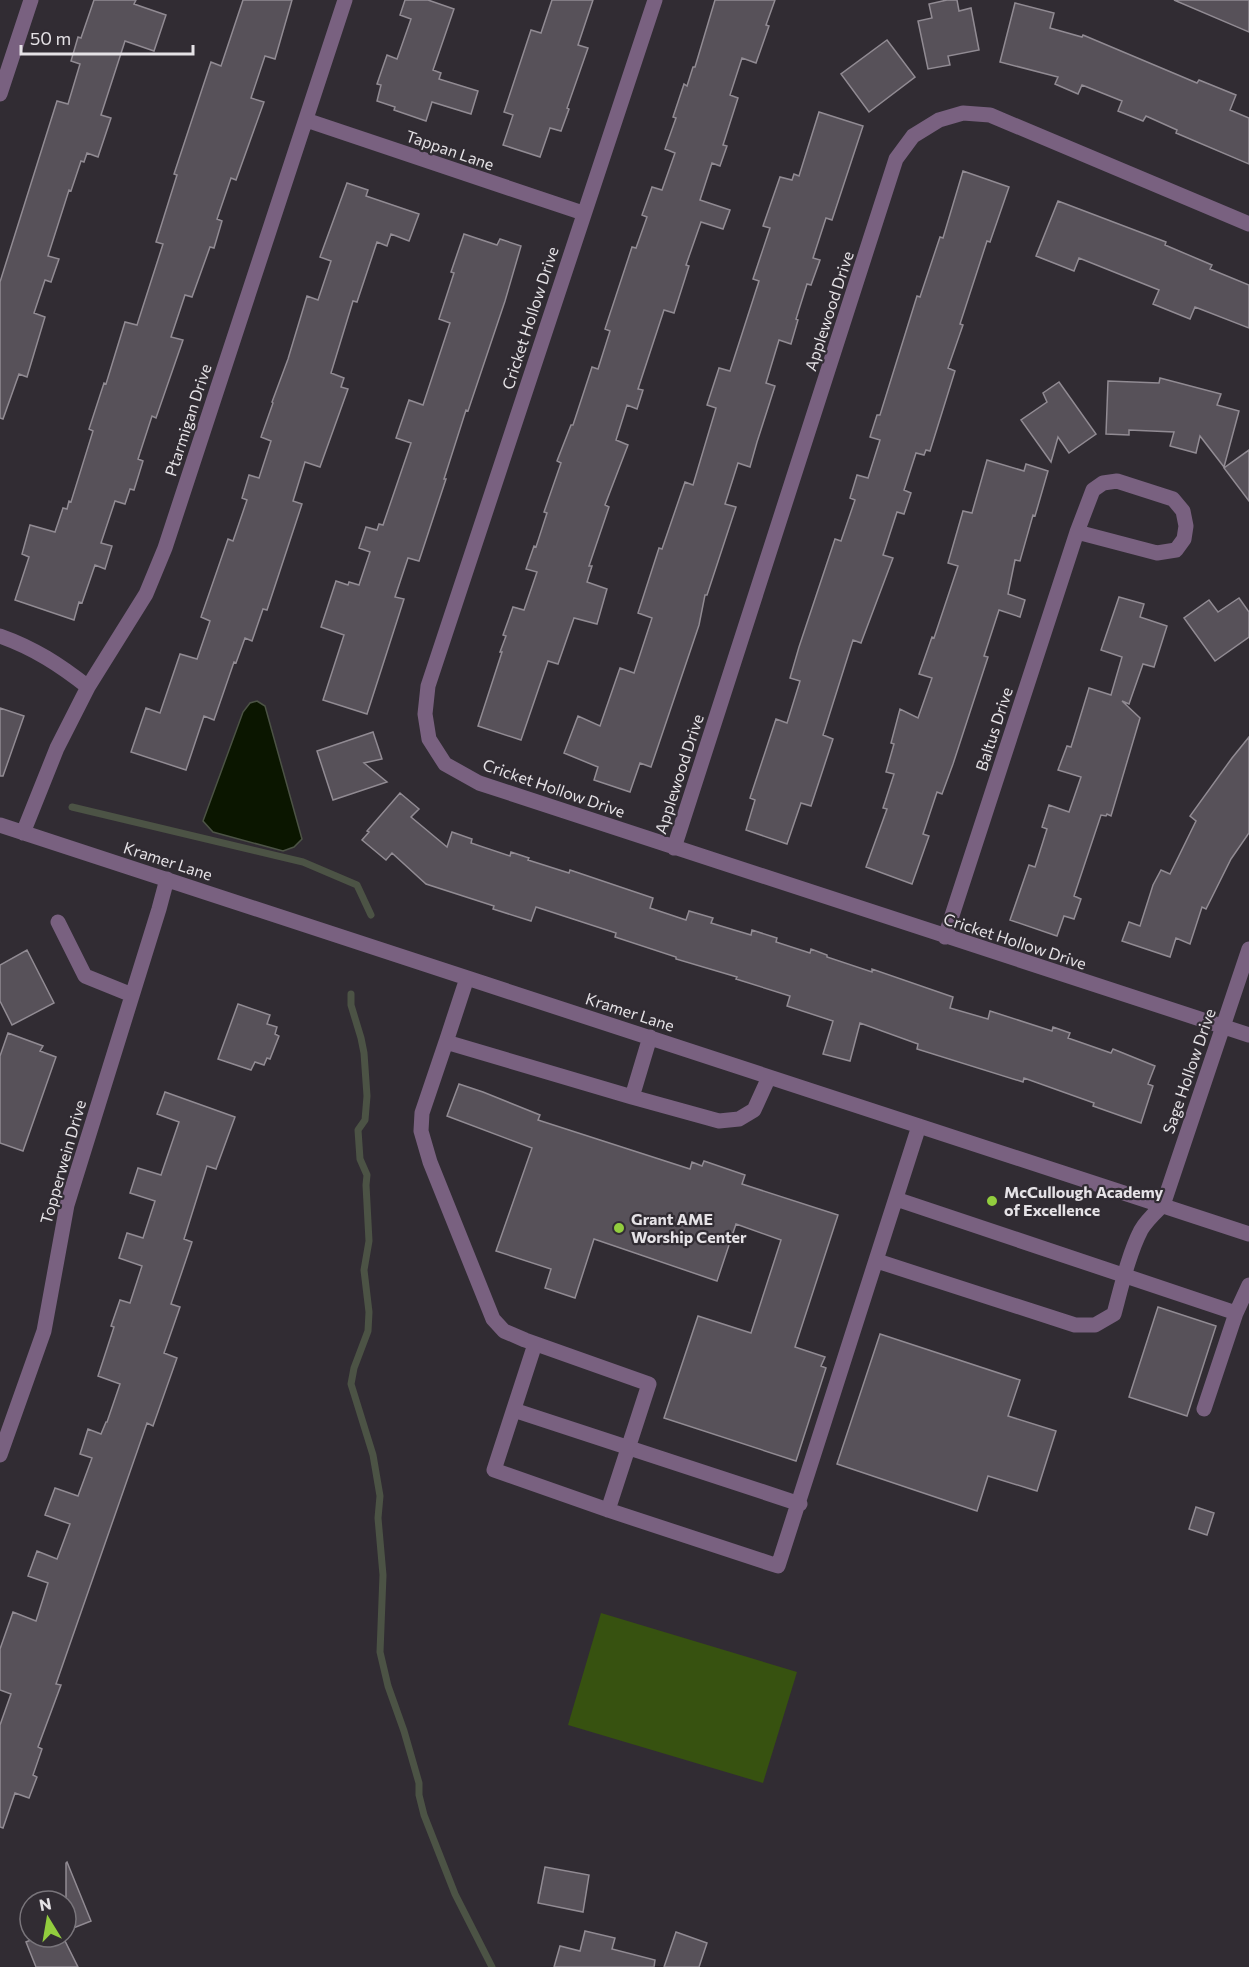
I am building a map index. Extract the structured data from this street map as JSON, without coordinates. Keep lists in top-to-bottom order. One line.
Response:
{"streets":{"street":["Tappan Lane","Applewood Drive","Cricket Hollow Drive","Ptarmigan Drive","Baltus Drive","Kramer Lane","Sage Hollow Drive","Topperwein Drive"]},"crossings":[["Tappan Lane","Cricket Hollow Drive"],["Tappan Lane","Ptarmigan Drive"],["Applewood Drive","Cricket Hollow Drive"],["Cricket Hollow Drive","Baltus Drive"],["Cricket Hollow Drive","Sage Hollow Drive"],["Ptarmigan Drive","Kramer Lane"],["Kramer Lane","Sage Hollow Drive"],["Kramer Lane","Topperwein Drive"]],"places":["McCullough Academy of Excellence","Grant AME Worship Center"],"scale_bar":"50 m","north":"top"}
